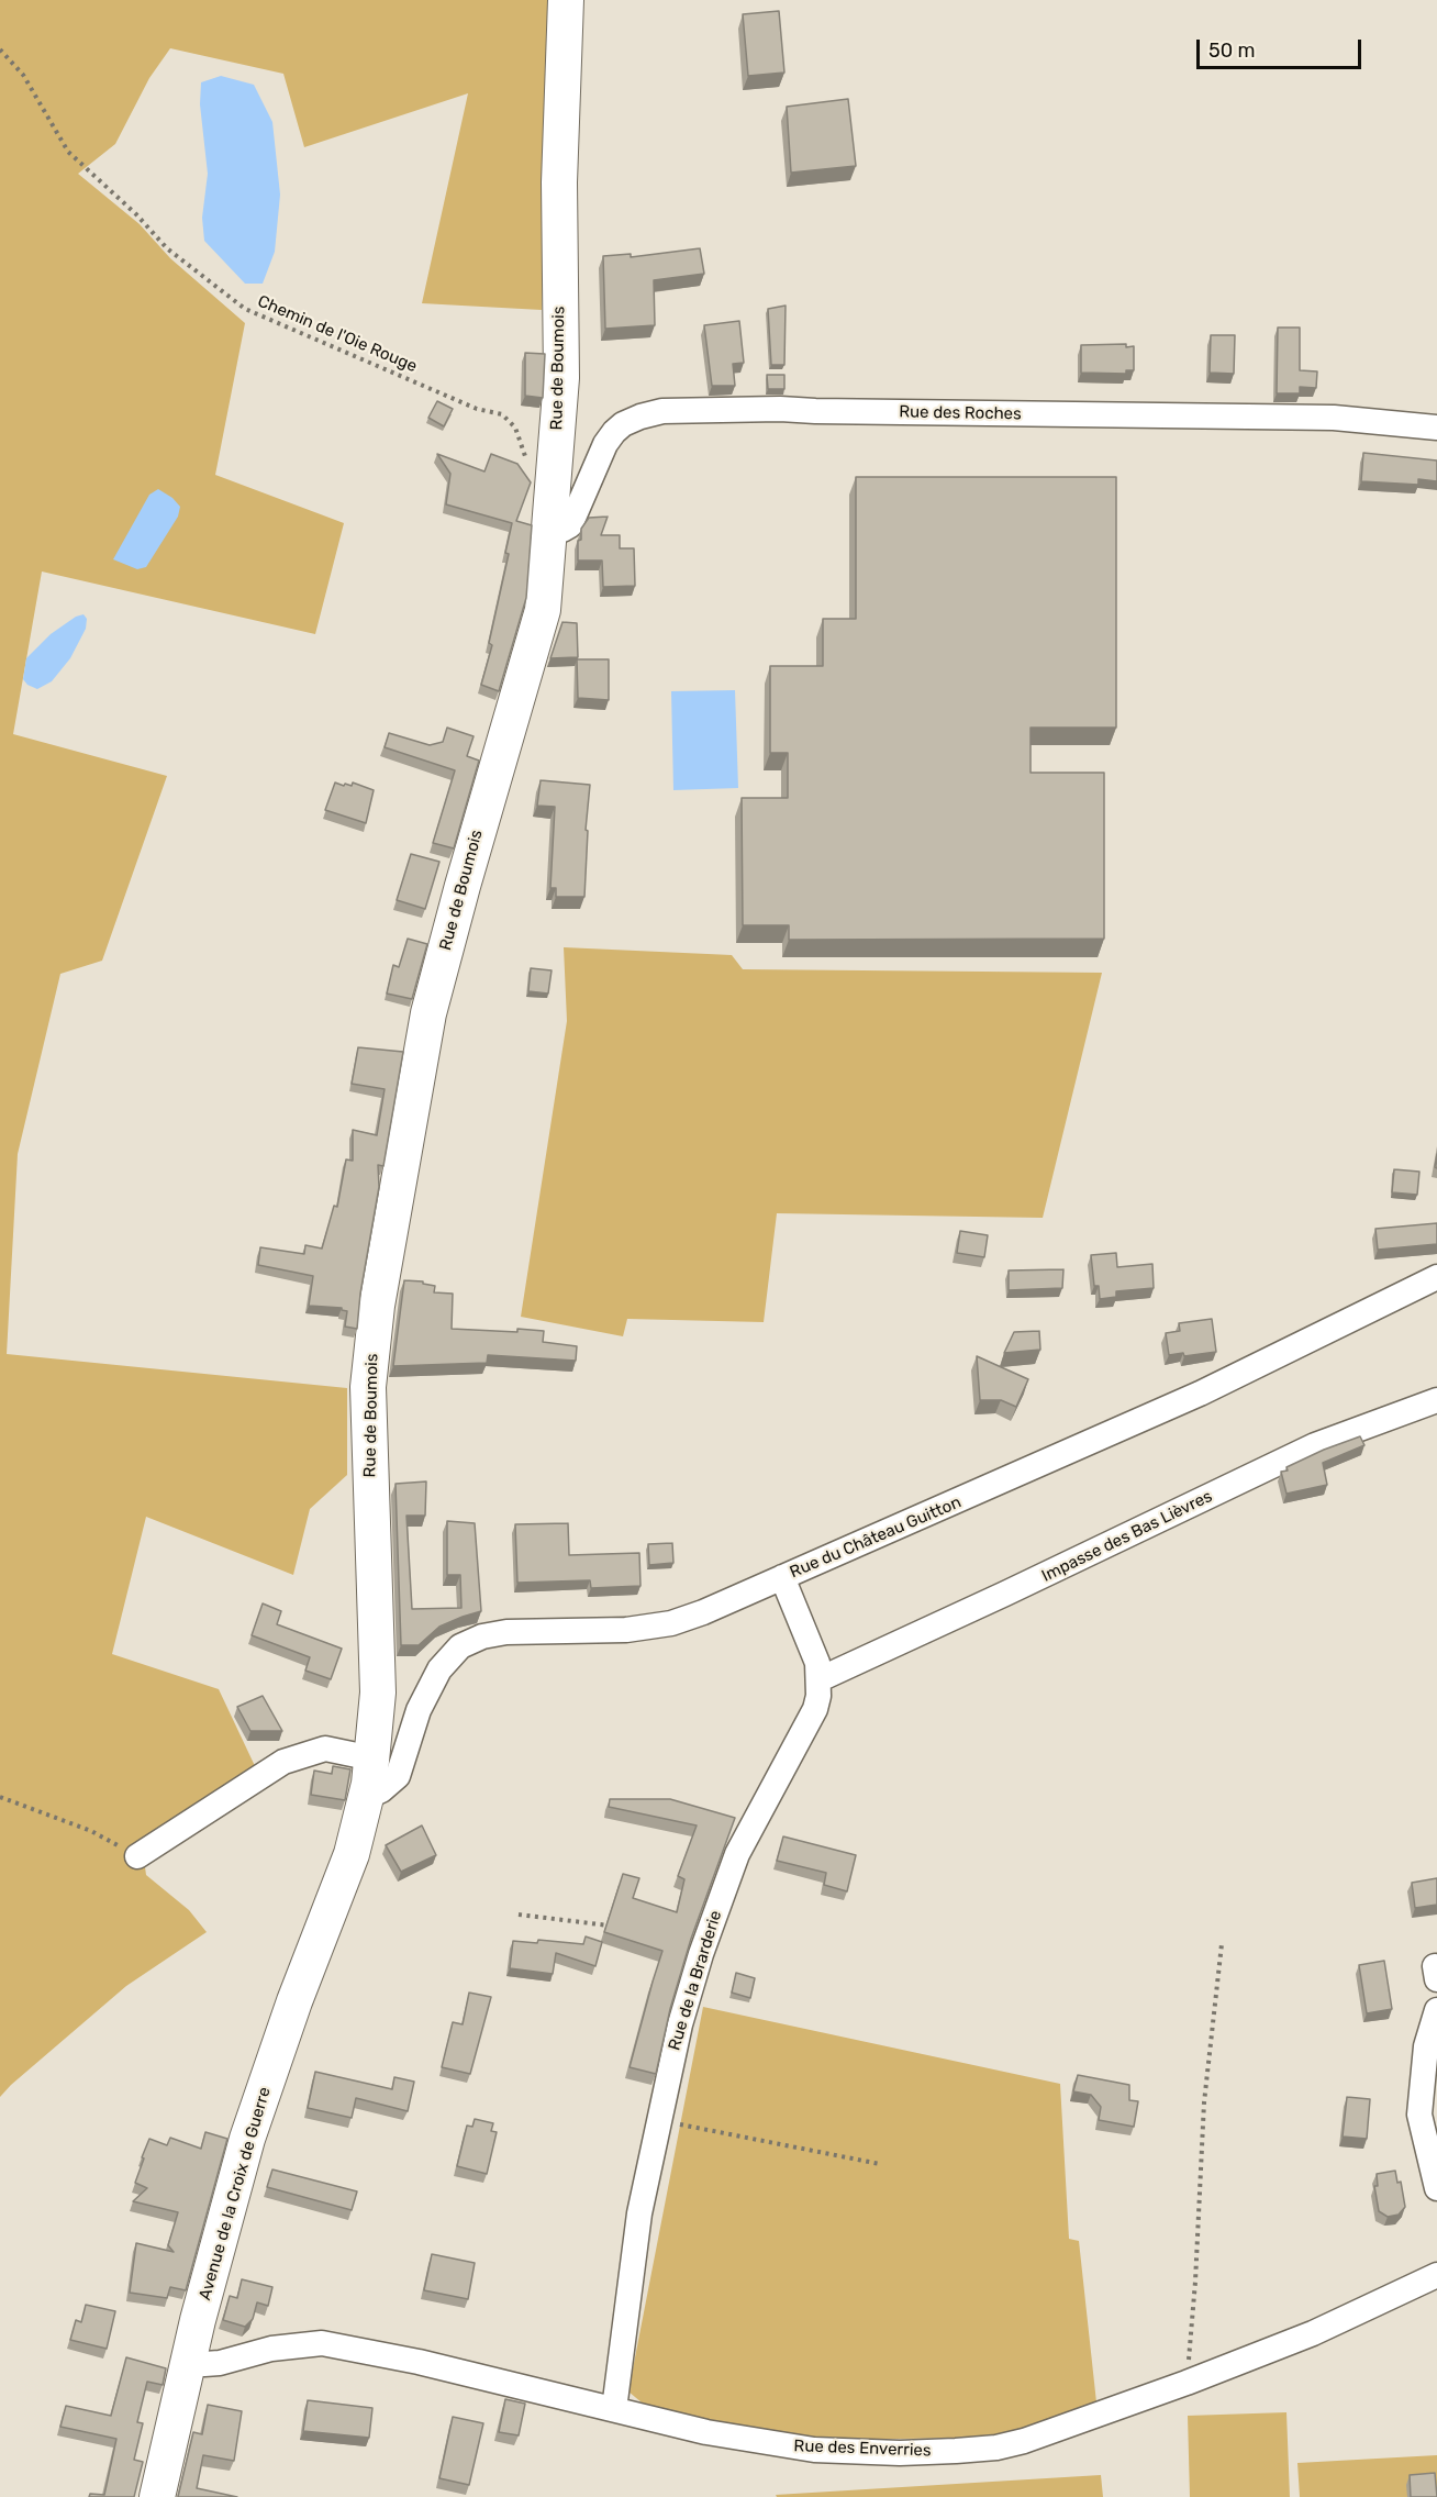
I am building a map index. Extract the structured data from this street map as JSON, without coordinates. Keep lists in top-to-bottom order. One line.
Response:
{"streets":{"street":["Rue de Boumois","Rue des Roches","Impasse des Bas Lièvres","Rue du Château Guitton","Rue de la Brarderie","Avenue de la Croix de Guerre","Rue des Enverries"],"path":["Chemin de l'Oie Rouge"]},"crossings":[["Rue de Boumois","Rue des Roches"],["Rue de Boumois","Rue du Château Guitton"],["Rue de Boumois","Avenue de la Croix de Guerre"],["Impasse des Bas Lièvres","Rue de la Brarderie"],["Rue du Château Guitton","Rue de la Brarderie"],["Rue du Château Guitton","Avenue de la Croix de Guerre"],["Rue de la Brarderie","Rue des Enverries"],["Avenue de la Croix de Guerre","Rue des Enverries"]],"scale_bar":"50 m"}
